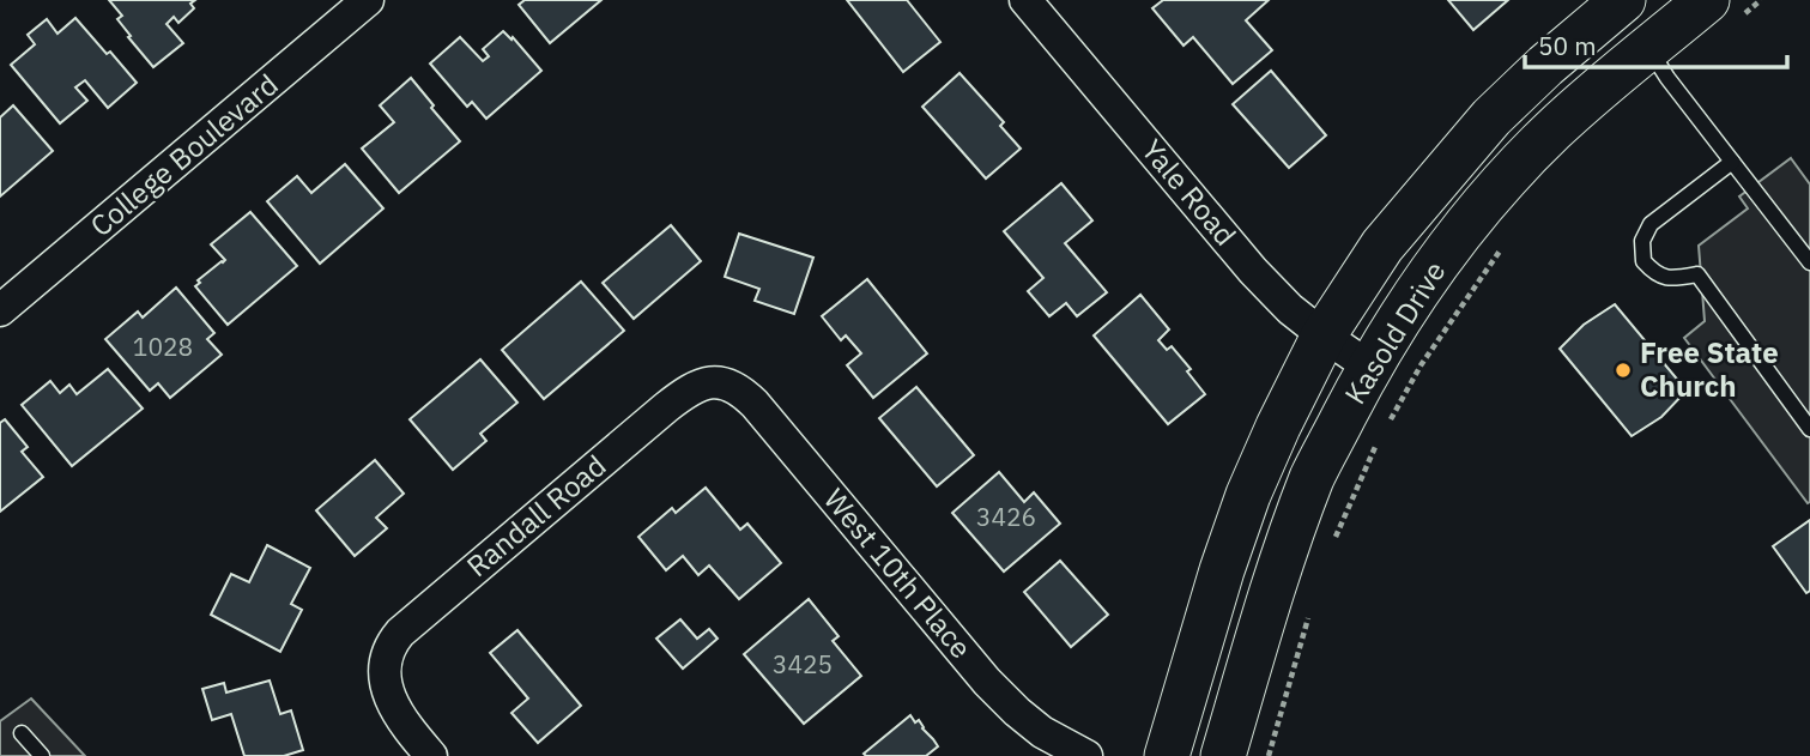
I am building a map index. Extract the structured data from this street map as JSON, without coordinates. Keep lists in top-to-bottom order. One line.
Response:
{"streets":{"main road":["Kasold Drive"],"street":["College Boulevard","Yale Road","Randall Road","West 10th Place"]},"crossings":[["Yale Road","Kasold Drive"],["Randall Road","West 10th Place"]],"places":["Free State Church"],"house_numbers":["1028","3426","3425"],"scale_bar":"50 m"}
